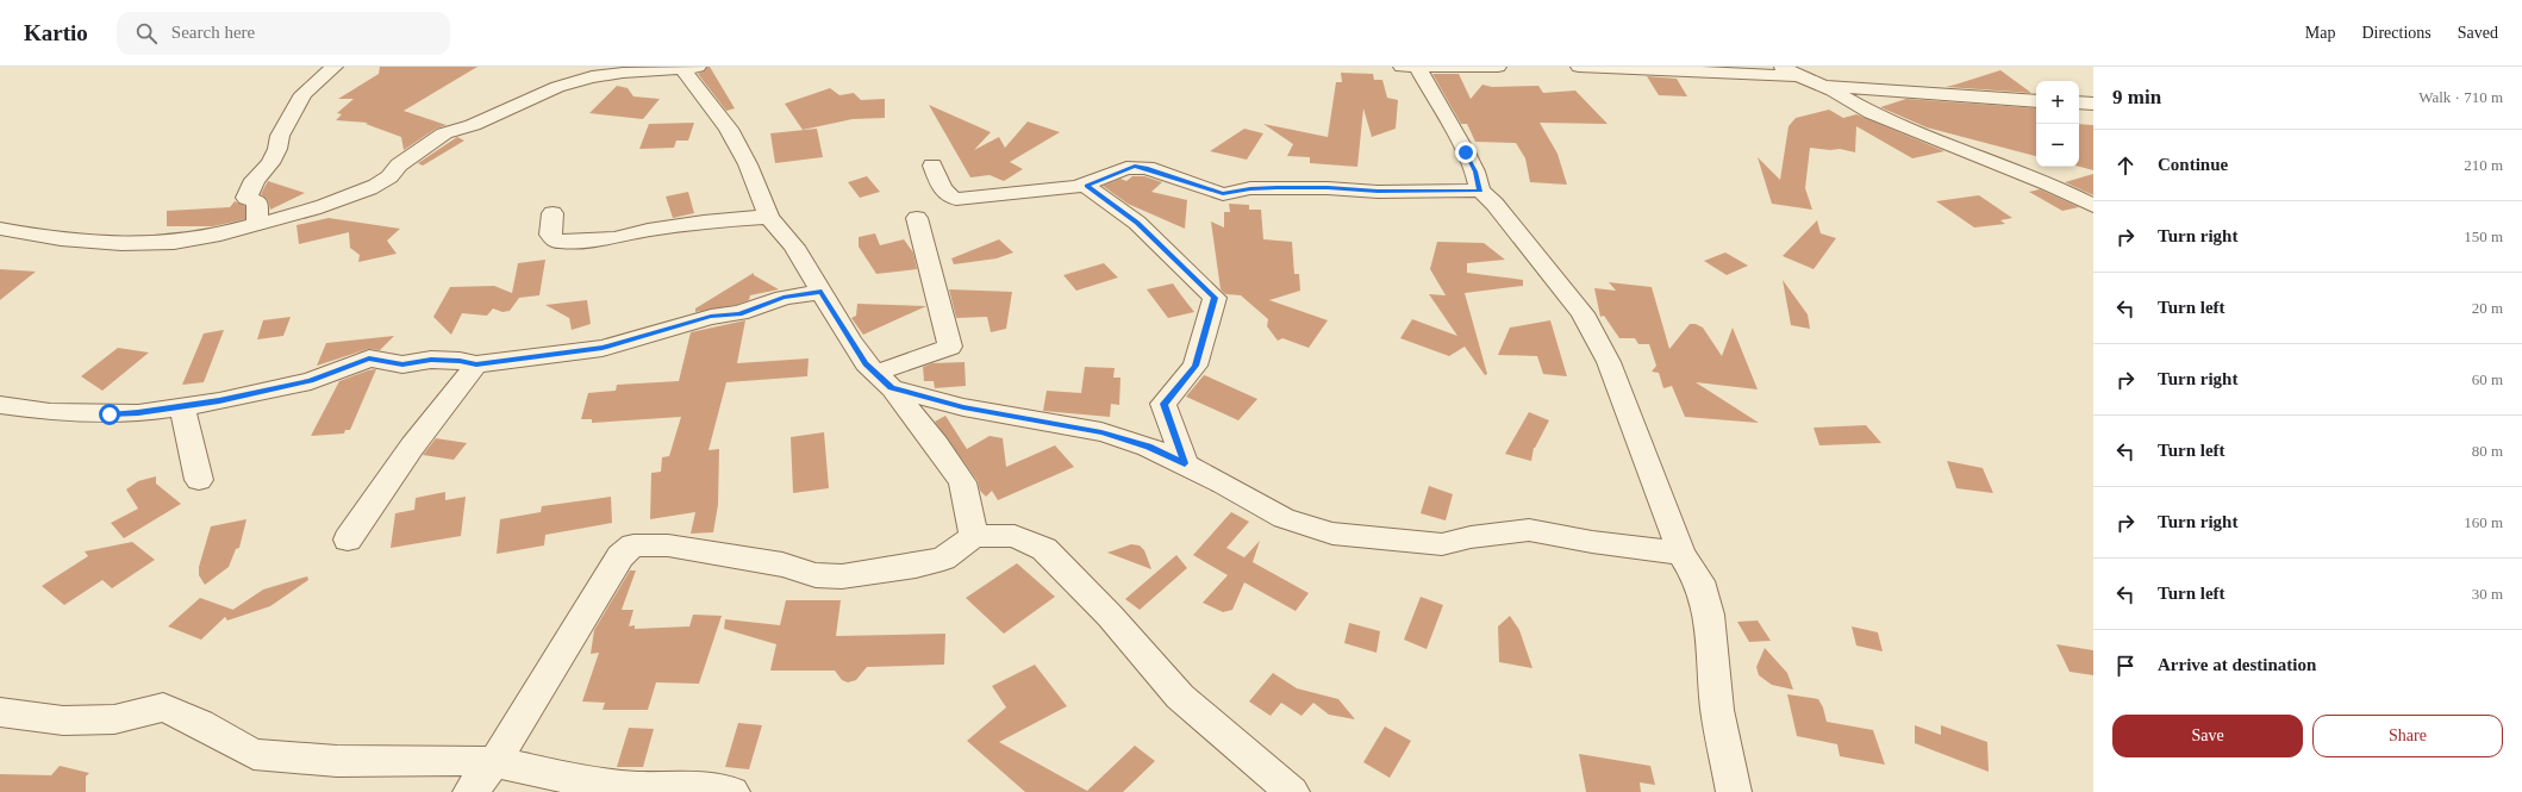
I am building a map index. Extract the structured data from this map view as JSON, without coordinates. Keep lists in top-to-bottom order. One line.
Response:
{"page":{"header":"Kartio","search":"Search here","nav":["Map","Directions","Saved"],"heading":["9 min","Walk · 710 m"],"map_buttons":["+","−"],"list":[["Continue","210 m"],["Turn right","150 m"],["Turn left","20 m"],["Turn right","60 m"],["Turn left","80 m"],["Turn right","160 m"],["Turn left","30 m"],"Arrive at destination"],"buttons":["Save","Share"]}}
